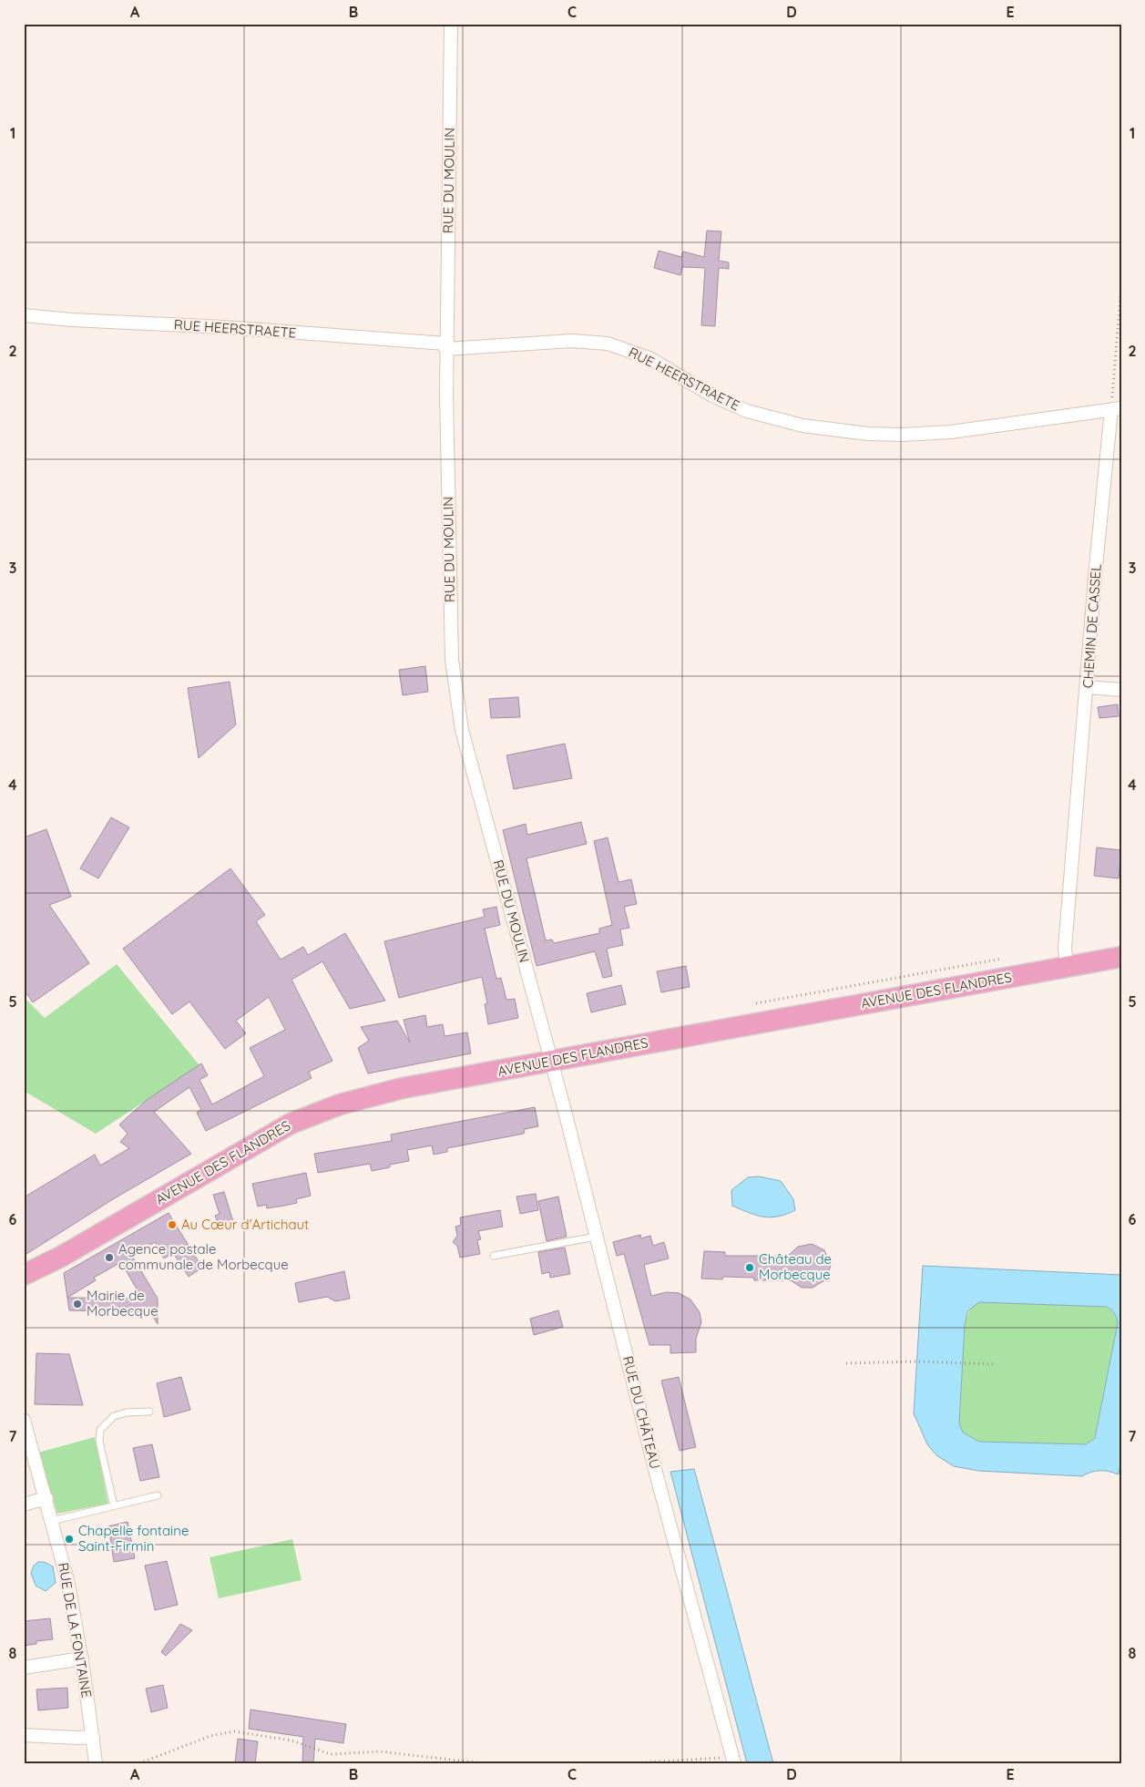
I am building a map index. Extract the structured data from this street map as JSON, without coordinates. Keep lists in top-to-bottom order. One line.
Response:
{"streets":{"main road":["AVENUE DES FLANDRES"],"street":["RUE DU MOULIN","RUE HEERSTRAETE","CHEMIN DE CASSEL","RUE DU CHÂTEAU","RUE DE LA FONTAINE"]},"crossings":[["RUE DU MOULIN","RUE HEERSTRAETE"],["RUE DU MOULIN","AVENUE DES FLANDRES"],["RUE DU MOULIN","RUE DU CHÂTEAU"],["RUE HEERSTRAETE","CHEMIN DE CASSEL"],["CHEMIN DE CASSEL","AVENUE DES FLANDRES"],["AVENUE DES FLANDRES","RUE DU CHÂTEAU"]],"places":["Au Cœur d'Artichaut","Agence postale communale de Morbecque","Château de Morbecque","Mairie de Morbecque","Chapelle fontaine Saint-Firmin"],"grid":{"columns":["A","B","C","D","E"],"rows":["1","2","3","4","5","6","7","8"]}}
